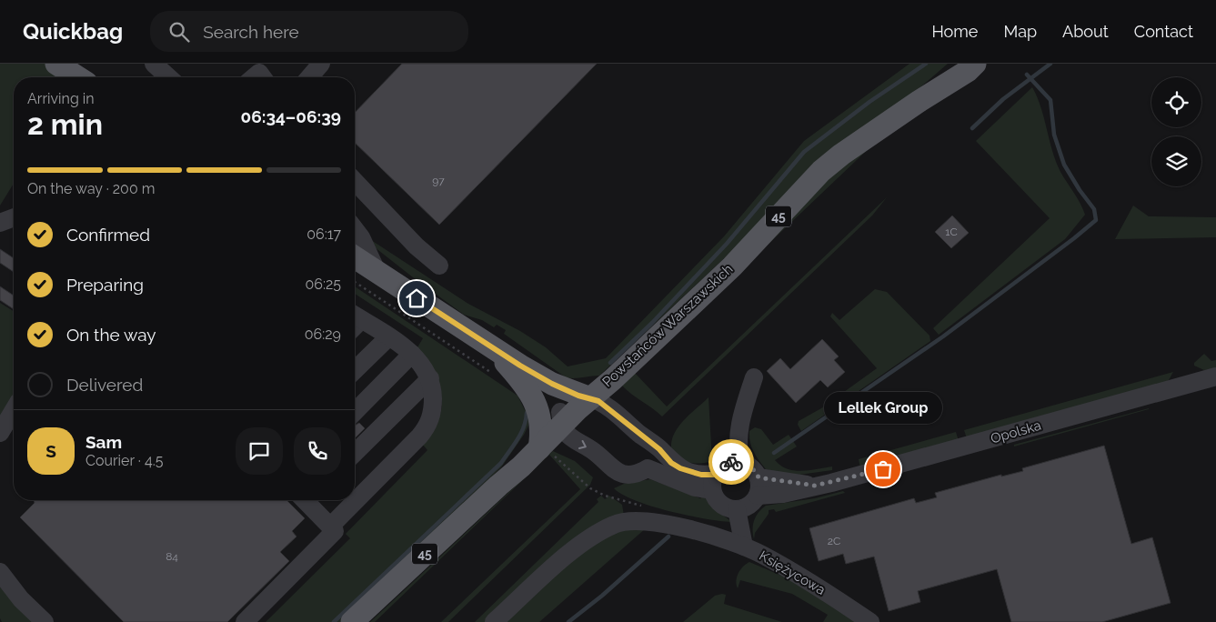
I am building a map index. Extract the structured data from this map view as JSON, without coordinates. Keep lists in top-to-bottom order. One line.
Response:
{"streets":{"main road":["45","Powstańców Warszawskich"],"street":["Opolska","Księżycowa"]},"crossings":[["Opolska","Księżycowa"]],"places":["Lellek Group"],"house_numbers":["97","1C","2C","84"],"page":{"header":"Quickbag","search":"Search here","nav":["Home","Map","About","Contact"],"heading":["2 min","Arriving in","06:34–06:39"],"panel":["Sam","Courier · 4.5"],"bar":"On the way · 200 m","list":[["Confirmed","06:17"],["Preparing","06:25"],["On the way","06:29"],"Delivered"],"bubble":"Lellek Group","round":"S"}}
